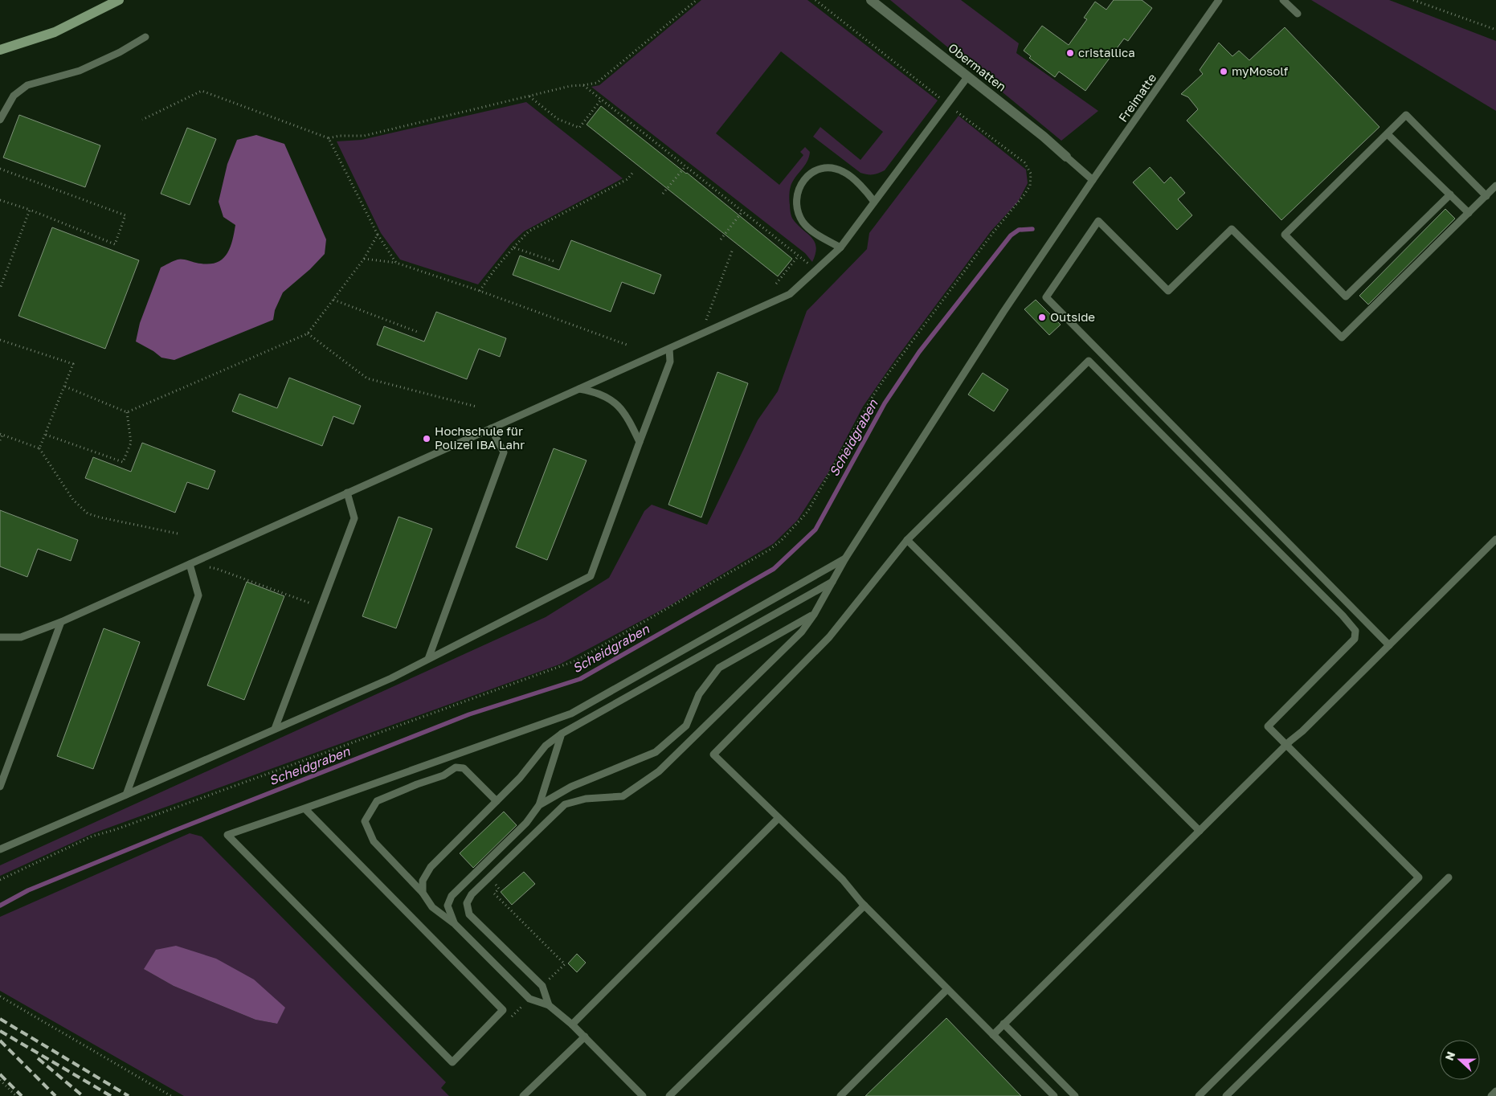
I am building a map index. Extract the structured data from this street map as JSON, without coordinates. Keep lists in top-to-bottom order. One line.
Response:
{"streets":{"street":["Obermatten"],"lane":["Freimatte"]},"water":["Scheidgraben"],"places":["cristallica","myMosolf","Outside","Hochschule für Polizei IBA Lahr"],"north":"left"}
